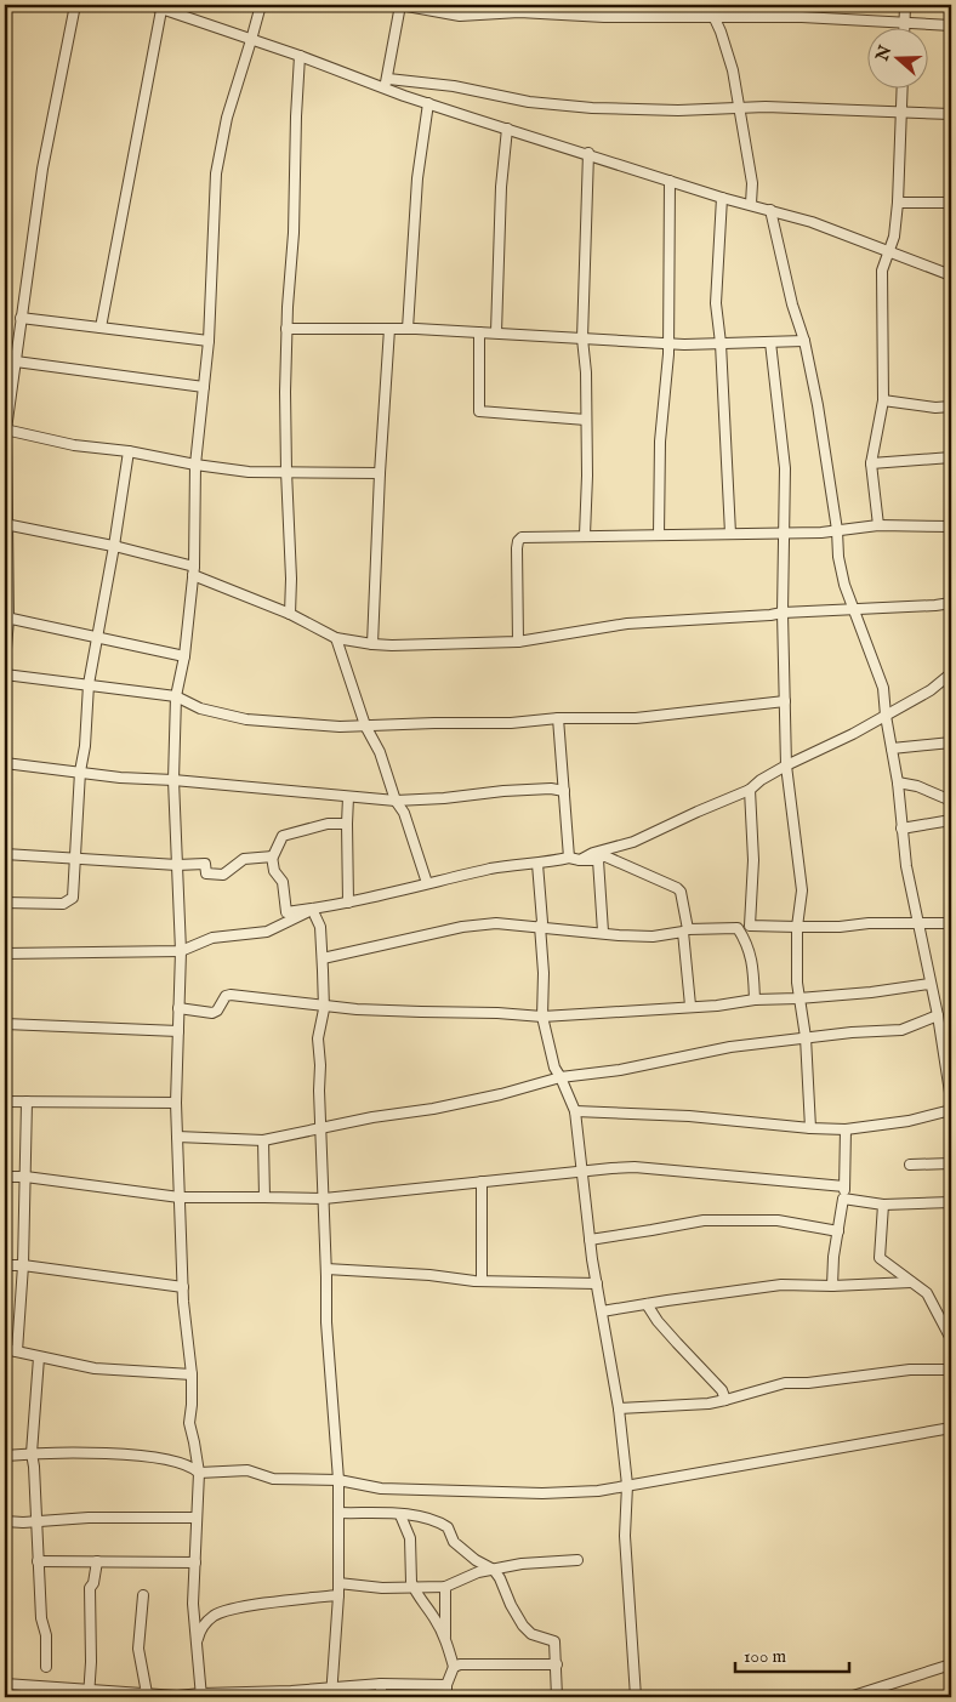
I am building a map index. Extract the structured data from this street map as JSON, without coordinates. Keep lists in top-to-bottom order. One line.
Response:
{"scale_bar":"100 m","north":"left"}
